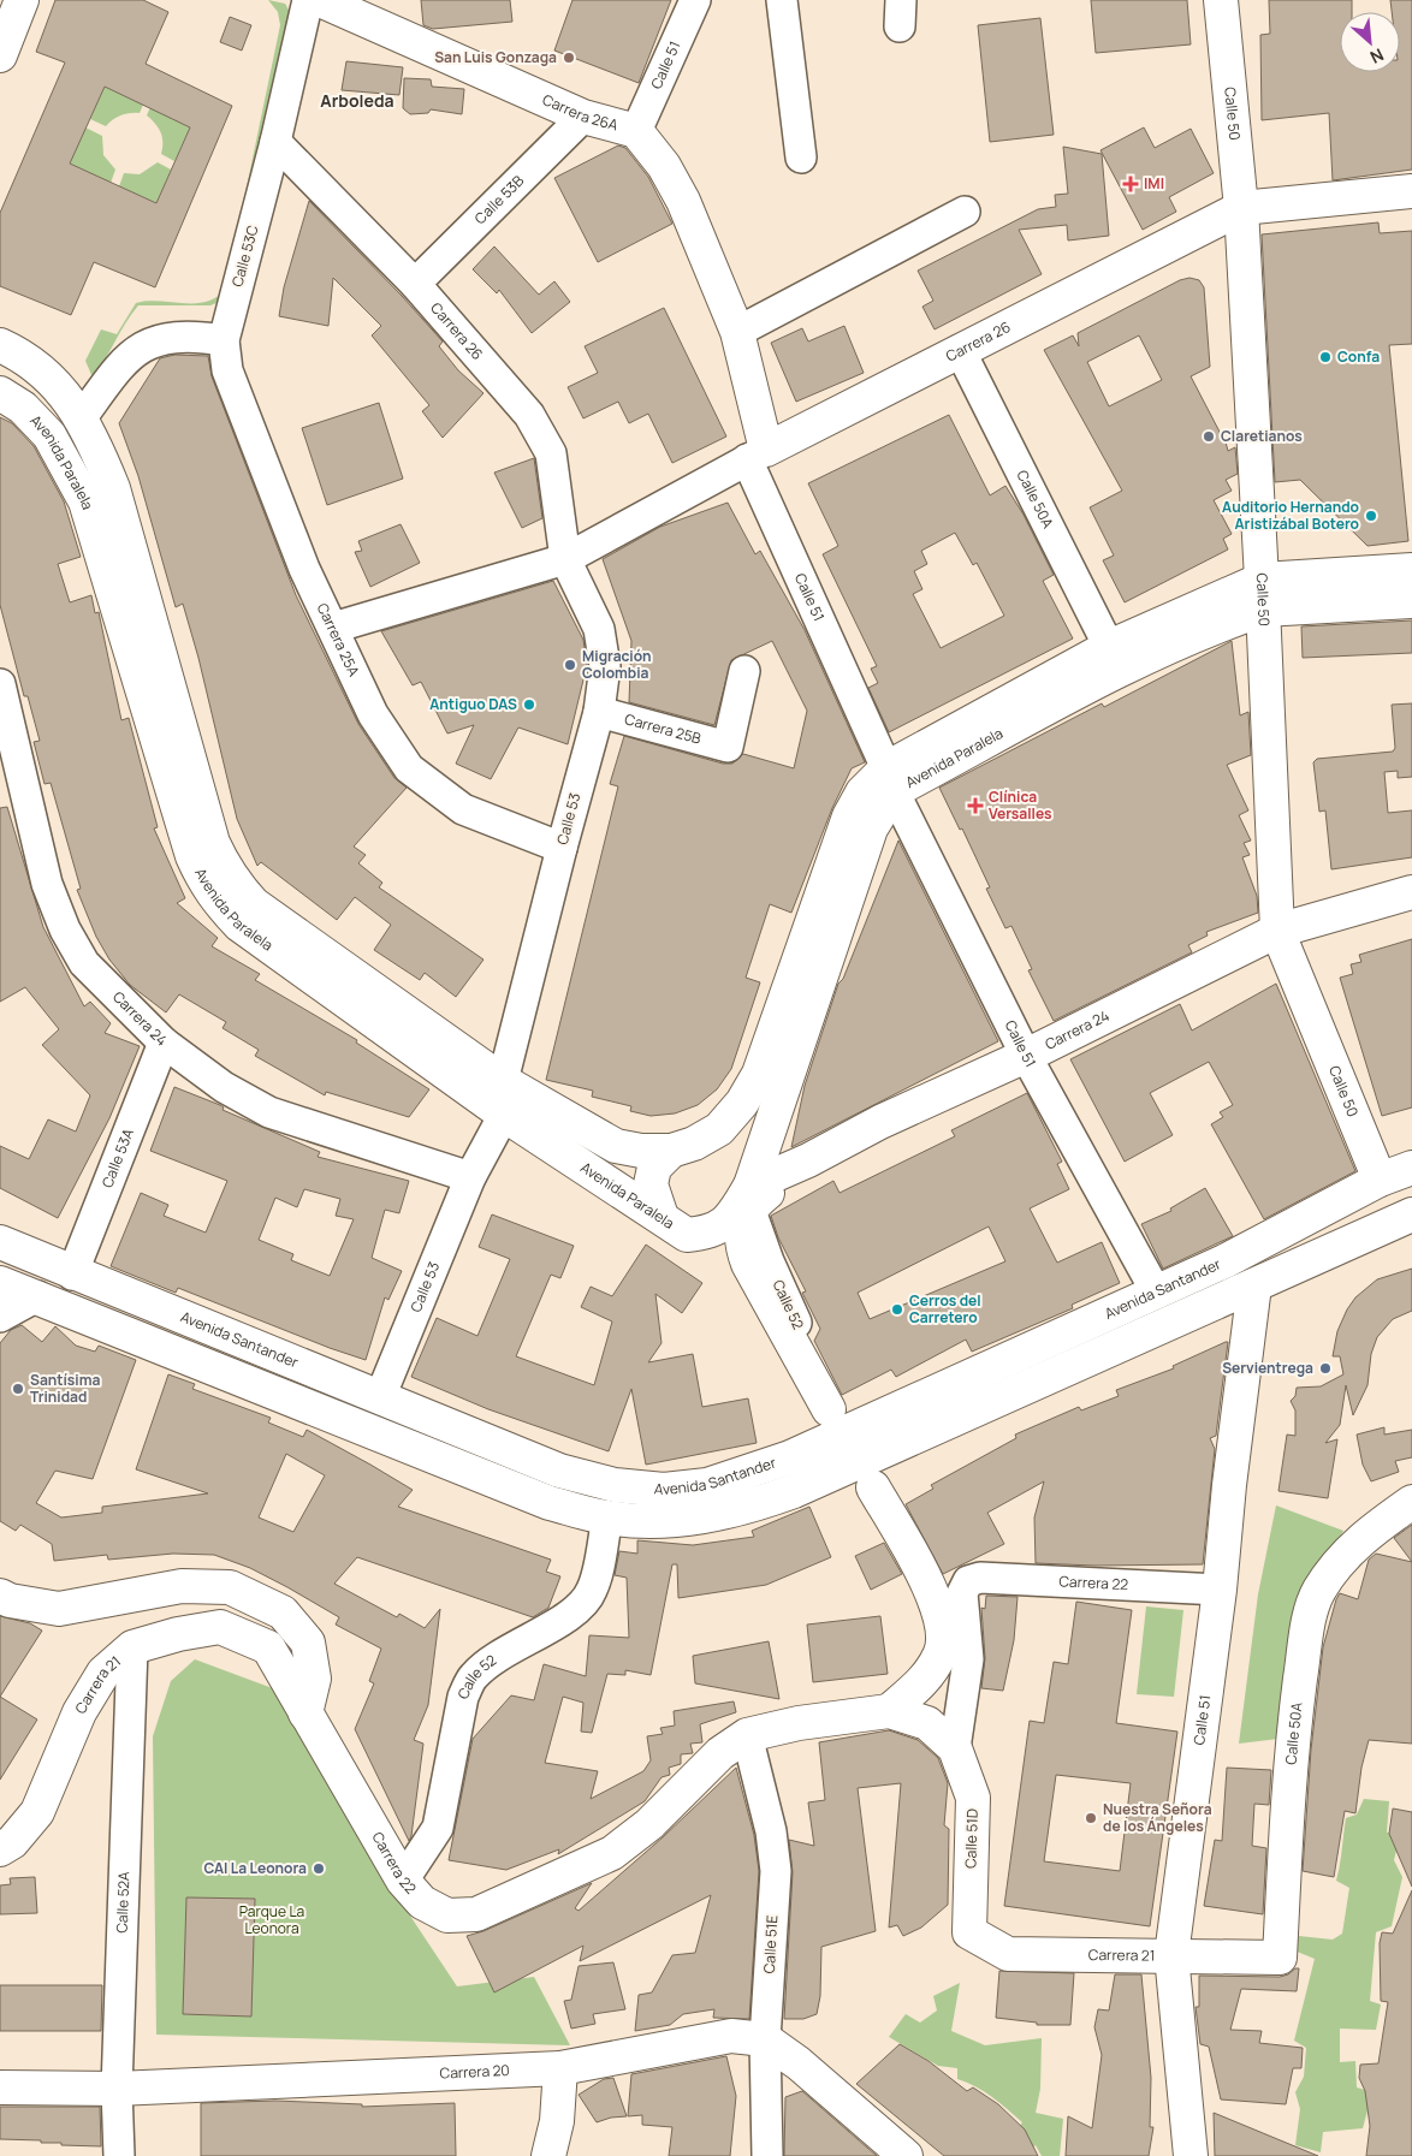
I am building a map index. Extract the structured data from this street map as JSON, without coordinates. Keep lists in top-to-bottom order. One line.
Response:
{"streets":{"main road":["Calle 51","Carrera 26A","Calle 50","Carrera 26","Avenida Paralela","Calle 50A","Carrera 24","Avenida Santander","Calle 52","Carrera 22","Carrera 21","Calle 51D","Carrera 20"],"street":["Calle 53B","Calle 53C","Carrera 25A","Carrera 25B","Calle 53","Calle 53A","Calle 52A","Calle 51E"]},"crossings":[["Calle 51","Carrera 26A"],["Calle 51","Carrera 26"],["Calle 51","Avenida Paralela"],["Calle 51","Carrera 24"],["Calle 51","Avenida Santander"],["Calle 51","Carrera 22"],["Calle 51","Carrera 21"],["Carrera 26A","Calle 53B"],["Carrera 26A","Carrera 26"],["Calle 50","Carrera 26"],["Calle 50","Avenida Paralela"],["Calle 50","Carrera 24"],["Calle 50","Avenida Santander"],["Calle 53B","Carrera 26"],["Calle 53C","Carrera 26"],["Calle 53C","Carrera 25A"],["Carrera 26","Calle 50A"],["Carrera 26","Carrera 25A"],["Carrera 26","Calle 53"],["Avenida Paralela","Calle 50A"],["Avenida Paralela","Calle 53"],["Avenida Paralela","Carrera 24"],["Avenida Paralela","Calle 52"],["Calle 50A","Carrera 21"],["Carrera 25A","Calle 53"],["Carrera 25B","Calle 53"],["Calle 53","Carrera 24"],["Calle 53","Avenida Santander"],["Carrera 24","Calle 53A"],["Carrera 24","Calle 52"],["Calle 53A","Avenida Santander"],["Avenida Santander","Calle 52"],["Calle 52","Carrera 22"],["Carrera 22","Carrera 21"],["Carrera 22","Calle 51D"],["Carrera 22","Calle 51E"],["Carrera 21","Calle 51D"],["Carrera 21","Calle 52A"],["Calle 52A","Carrera 20"],["Calle 51E","Carrera 20"]],"districts":["Arboleda"],"parks":["Parque La Leonora"],"places":{"other":["San Luis Gonzaga","Confa","Claretianos","Auditorio Hernando Aristizábal Botero","Migración Colombia","Antiguo DAS","Cerros del Carretero","Servientrega","Santísima Trinidad","Nuestra Señora de los Ángeles","CAI La Leonora"],"health":["IMI","Clínica Versalles"]},"north":"bottom right"}
